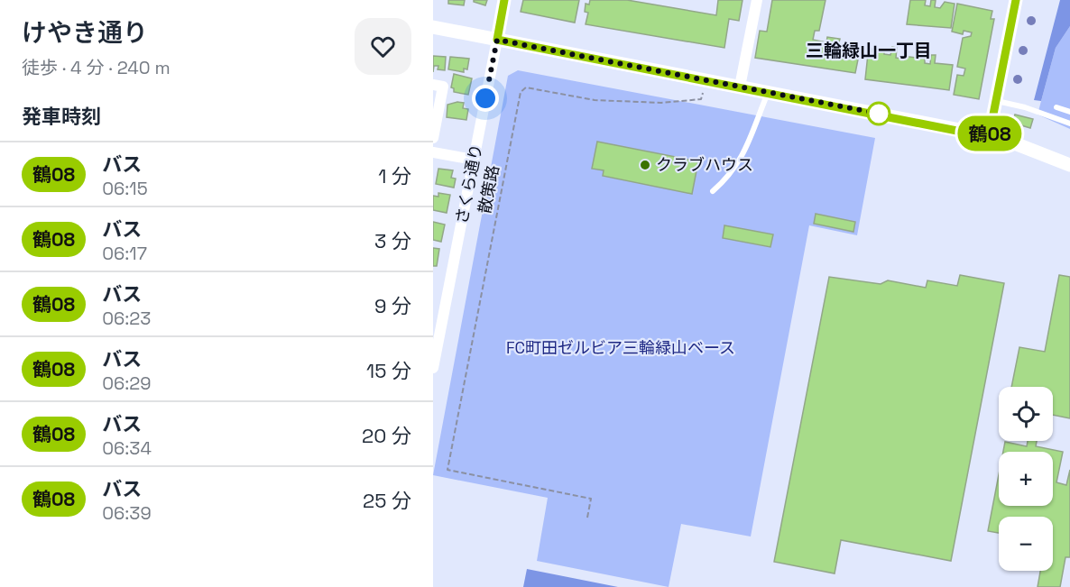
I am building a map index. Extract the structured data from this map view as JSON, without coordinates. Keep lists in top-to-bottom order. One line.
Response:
{"streets":{"street":["さくら通り"],"path":["散策路"]},"districts":["三輪緑山一丁目"],"parks":["FC町田ゼルビア三輪緑山ベース"],"places":["クラブハウス"],"lines":["bus line 鶴08"],"page":{"heading":[["けやき通り","徒歩 · 4 分 · 240 m"],"発車時刻"],"on_map":"鶴08","list":[{"mark":"鶴08","name":"バス","note":"06:15","value":"1 分"},{"mark":"鶴08","name":"バス","note":"06:17","value":"3 分"},{"mark":"鶴08","name":"バス","note":"06:23","value":"9 分"},{"mark":"鶴08","name":"バス","note":"06:29","value":"15 分"},{"mark":"鶴08","name":"バス","note":"06:34","value":"20 分"},{"mark":"鶴08","name":"バス","note":"06:39","value":"25 分"}],"map_buttons":["+","−"]}}
